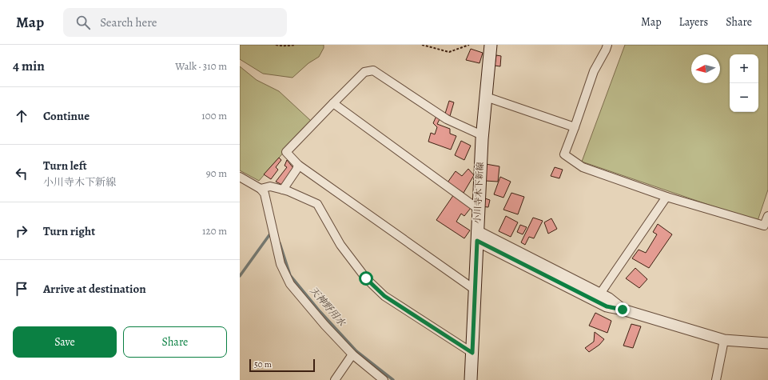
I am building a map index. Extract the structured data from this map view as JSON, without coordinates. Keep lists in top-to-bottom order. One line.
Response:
{"streets":{"main road":["小川寺木下新線"]},"water":["天神野用水"],"scale_bar":"50 m","north":"left","page":{"header":"Map","search":"Search here","nav":["Map","Layers","Share"],"heading":["4 min","Walk · 310 m"],"map_buttons":["+","−"],"list":[["Continue","100 m"],["Turn left","小川寺木下新線","90 m"],["Turn right","120 m"],"Arrive at destination"],"buttons":["Save","Share"],"scale":"50 m"}}
